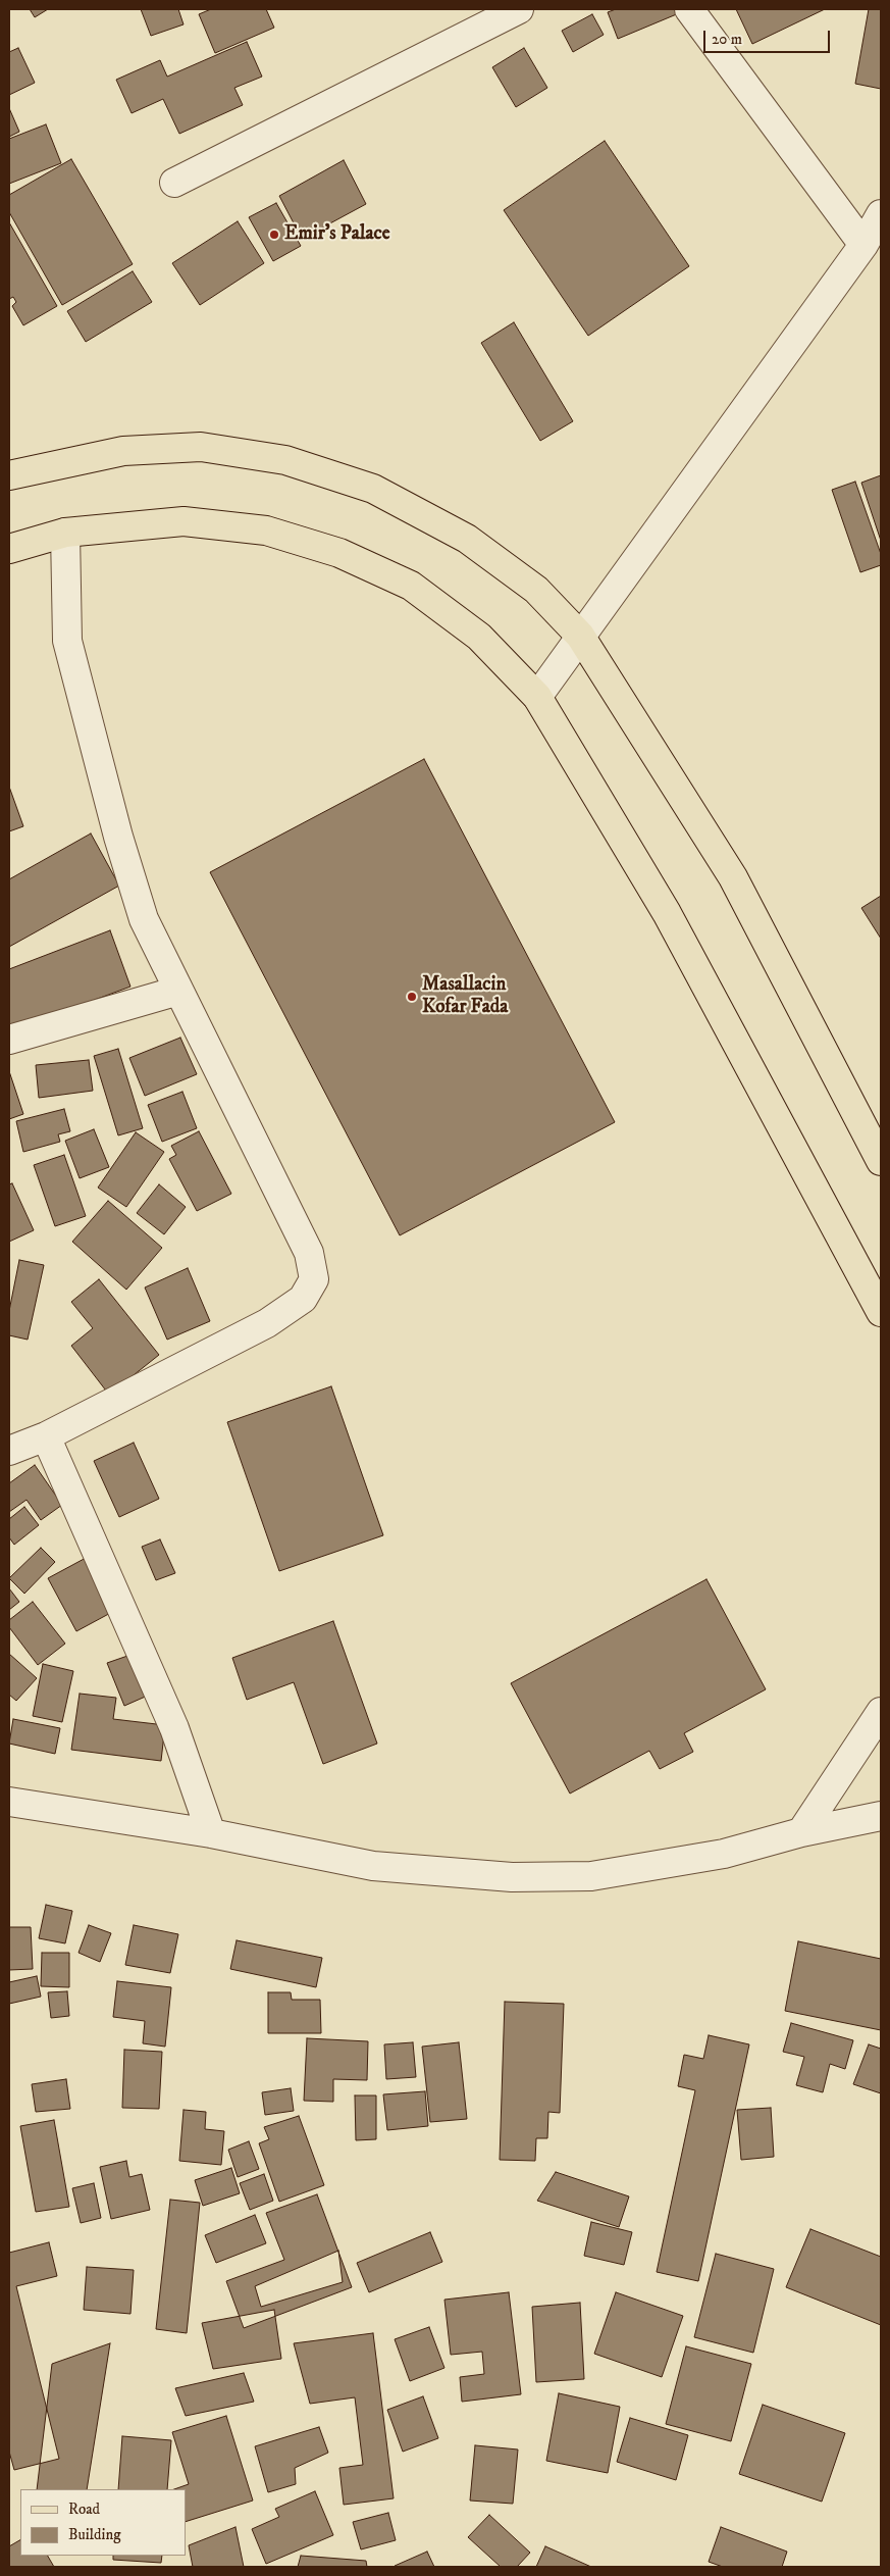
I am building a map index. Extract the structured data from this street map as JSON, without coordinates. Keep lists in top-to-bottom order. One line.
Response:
{"places":["Emir's Palace","Masallacin Kofar Fada"],"legend":["Road","Building"],"scale_bar":"20 m"}
